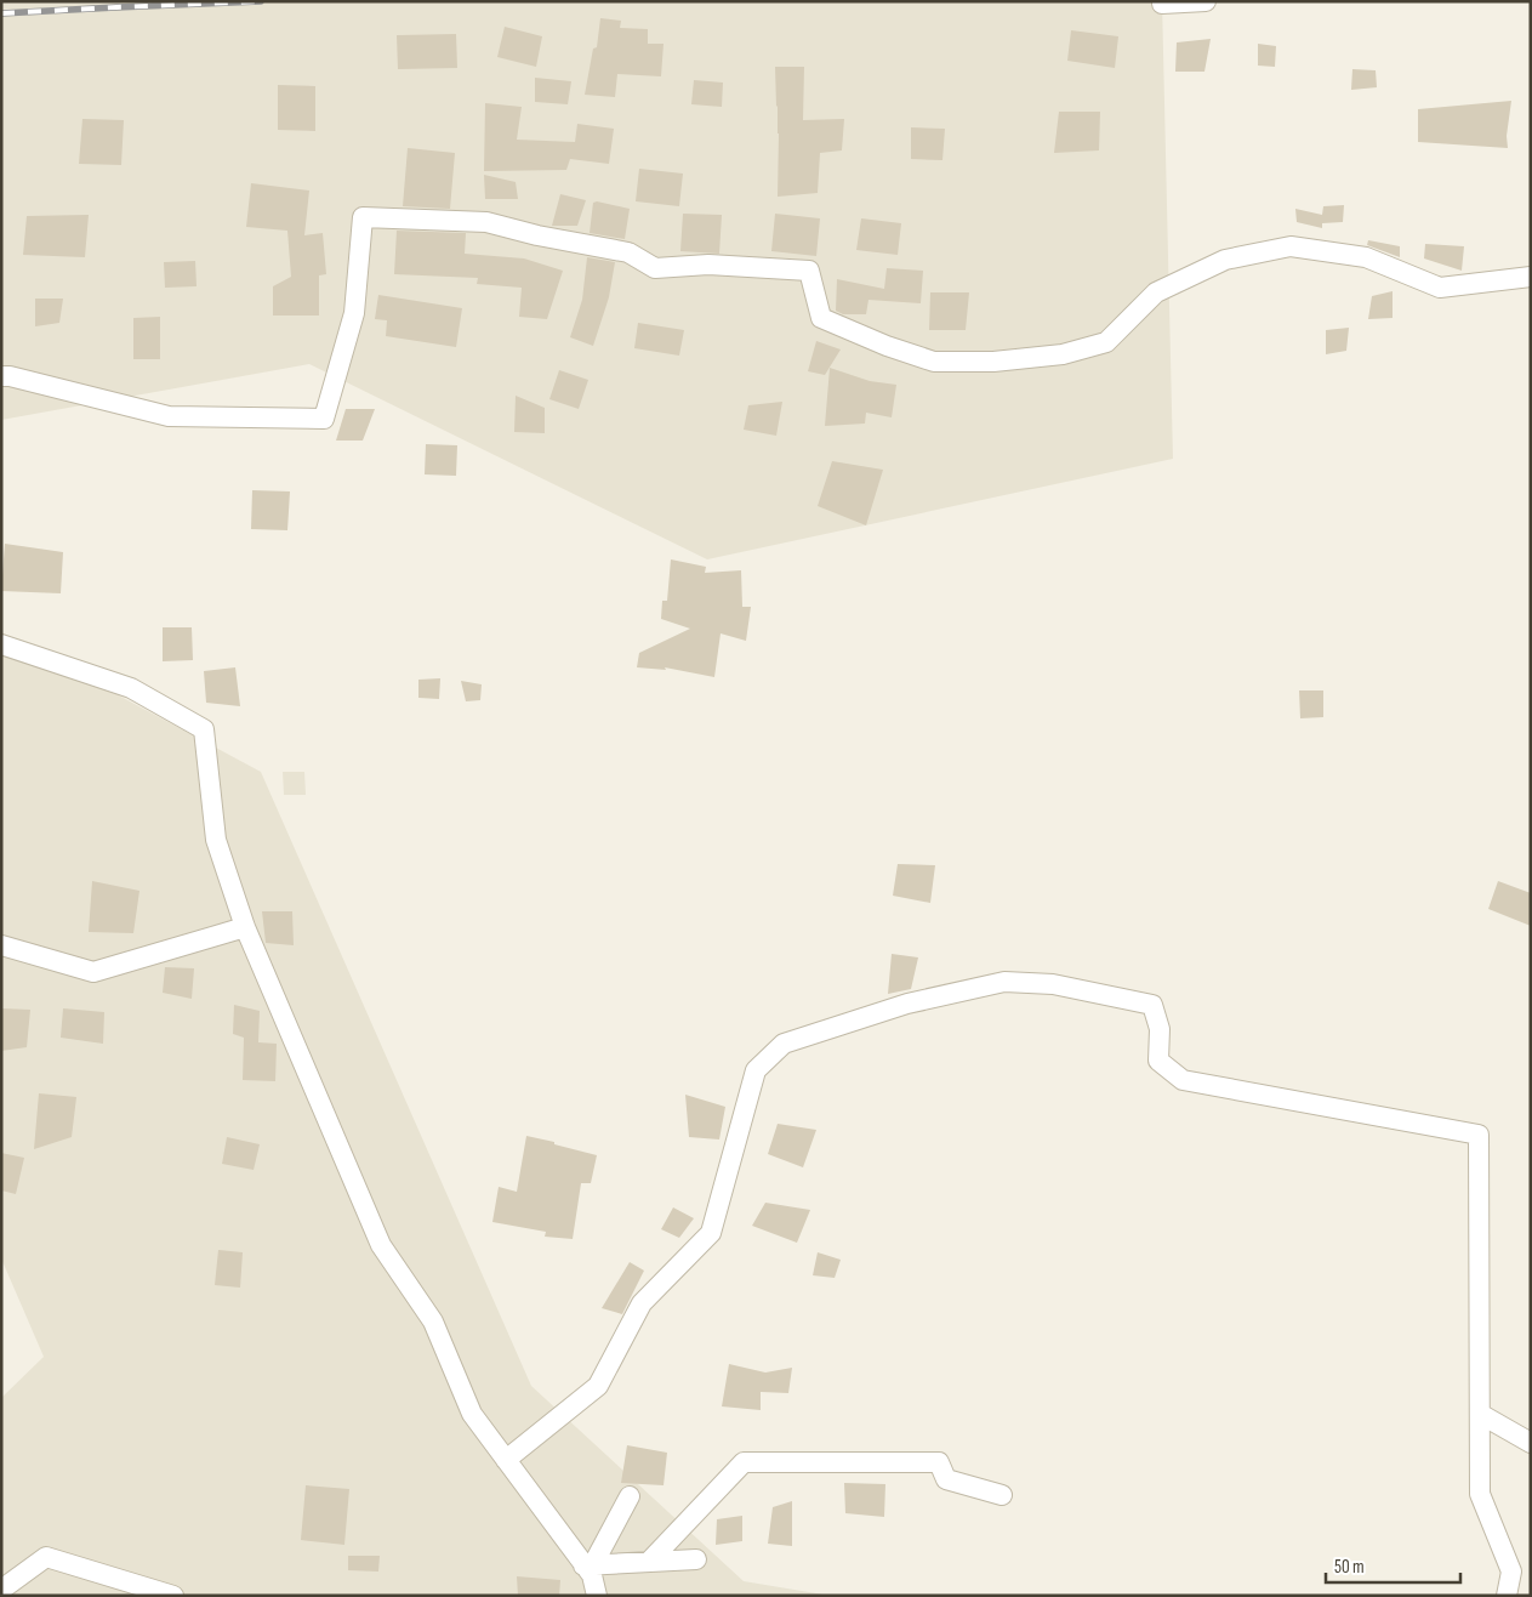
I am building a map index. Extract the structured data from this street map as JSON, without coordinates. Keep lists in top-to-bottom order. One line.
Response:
{"scale_bar":"50 m"}
